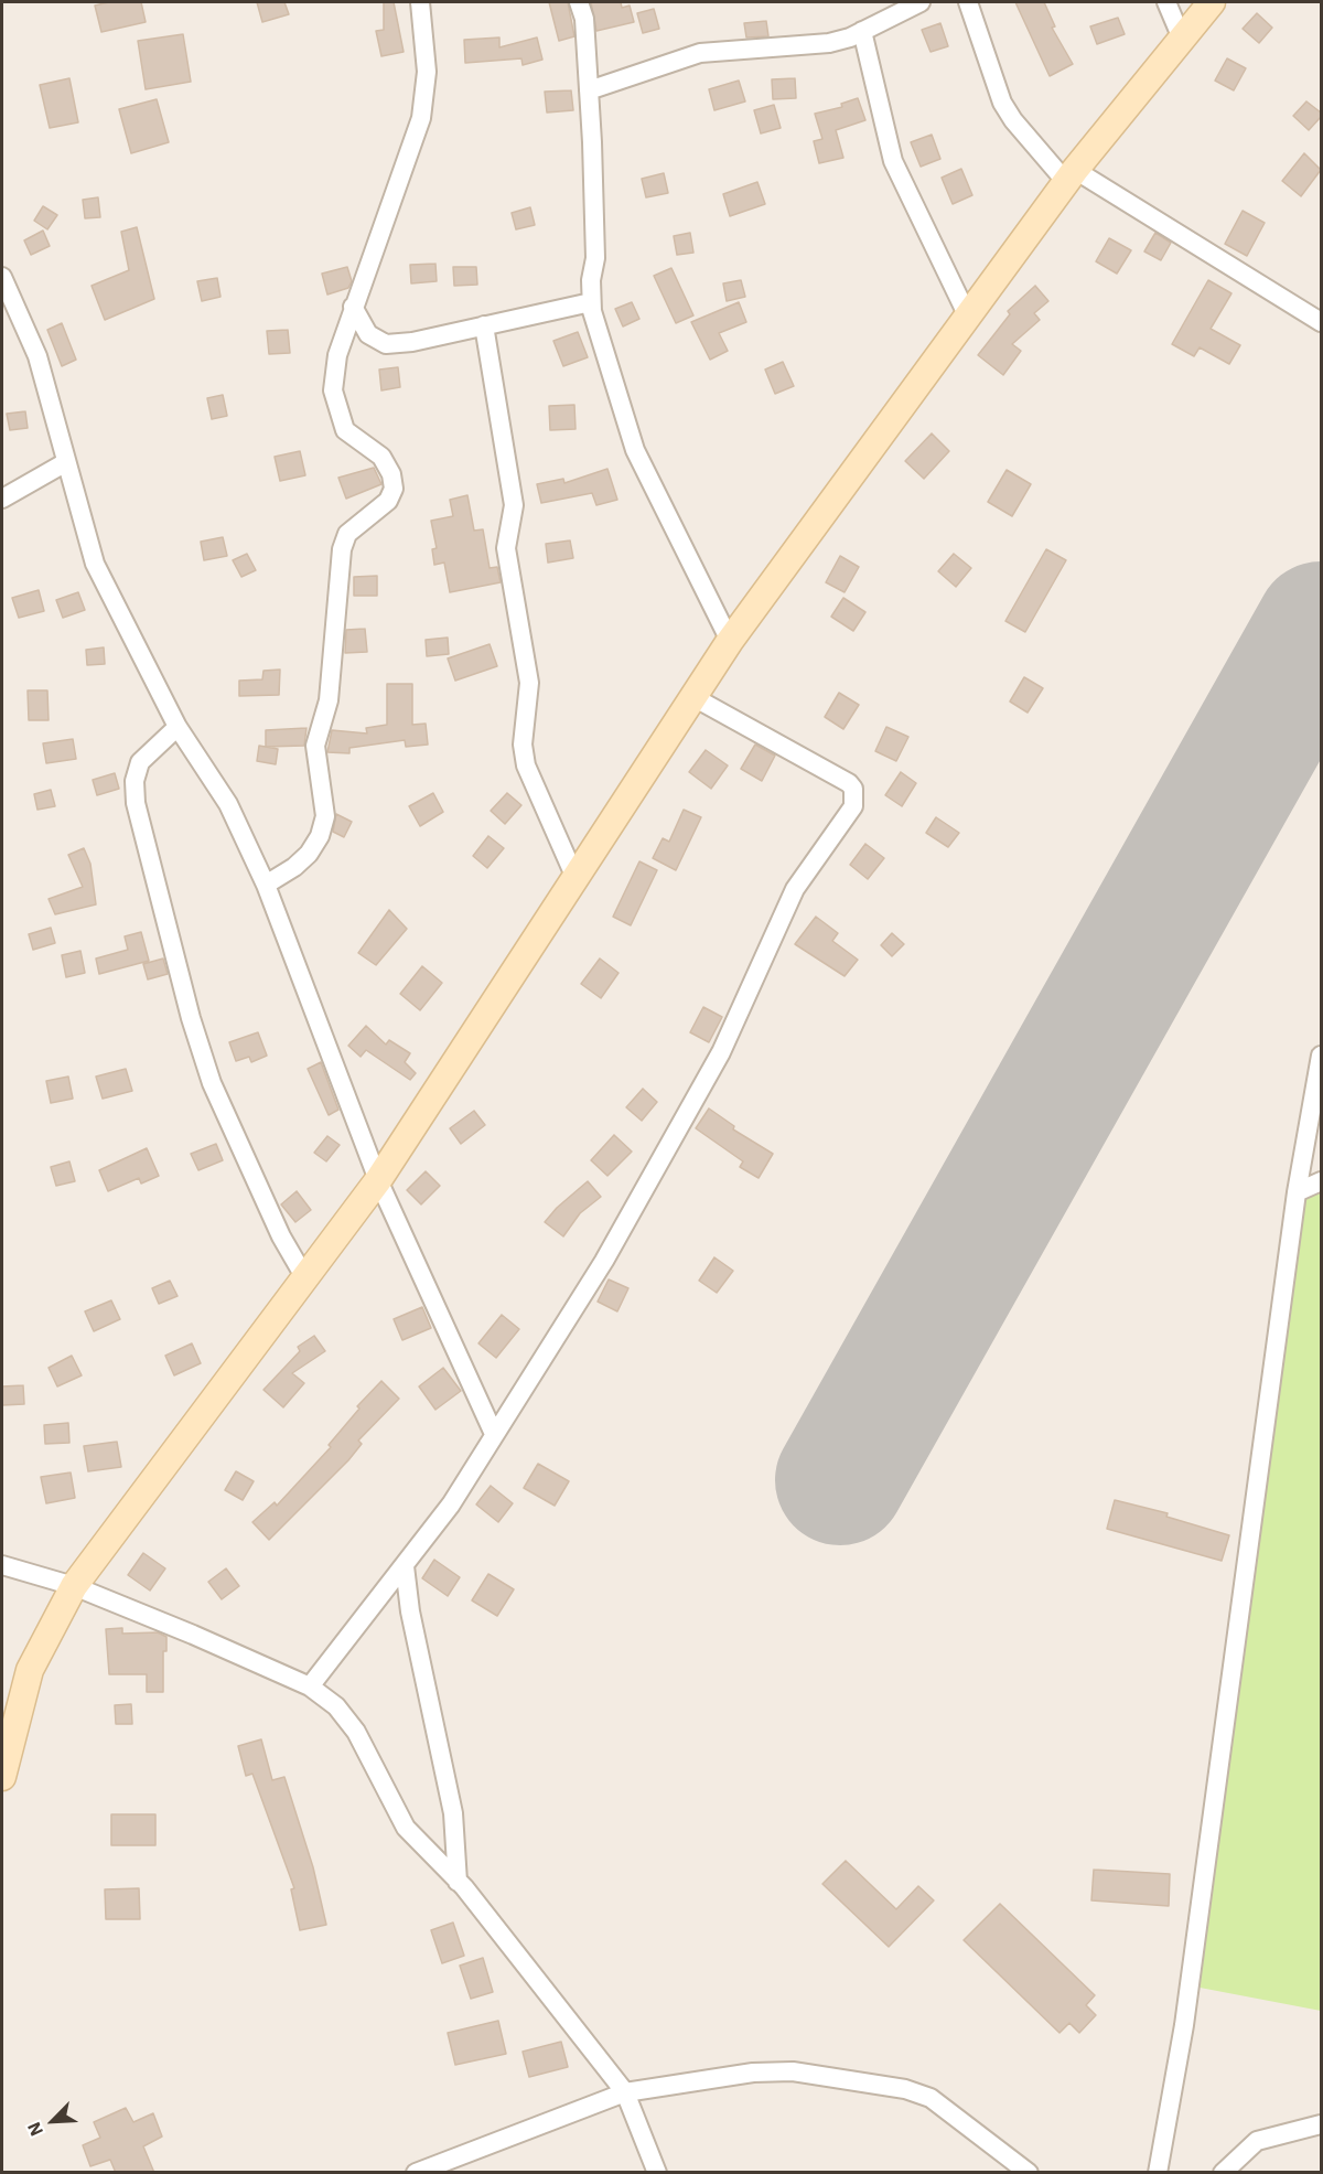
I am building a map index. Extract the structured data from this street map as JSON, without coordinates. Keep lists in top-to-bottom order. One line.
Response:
{"north":"bottom left"}
